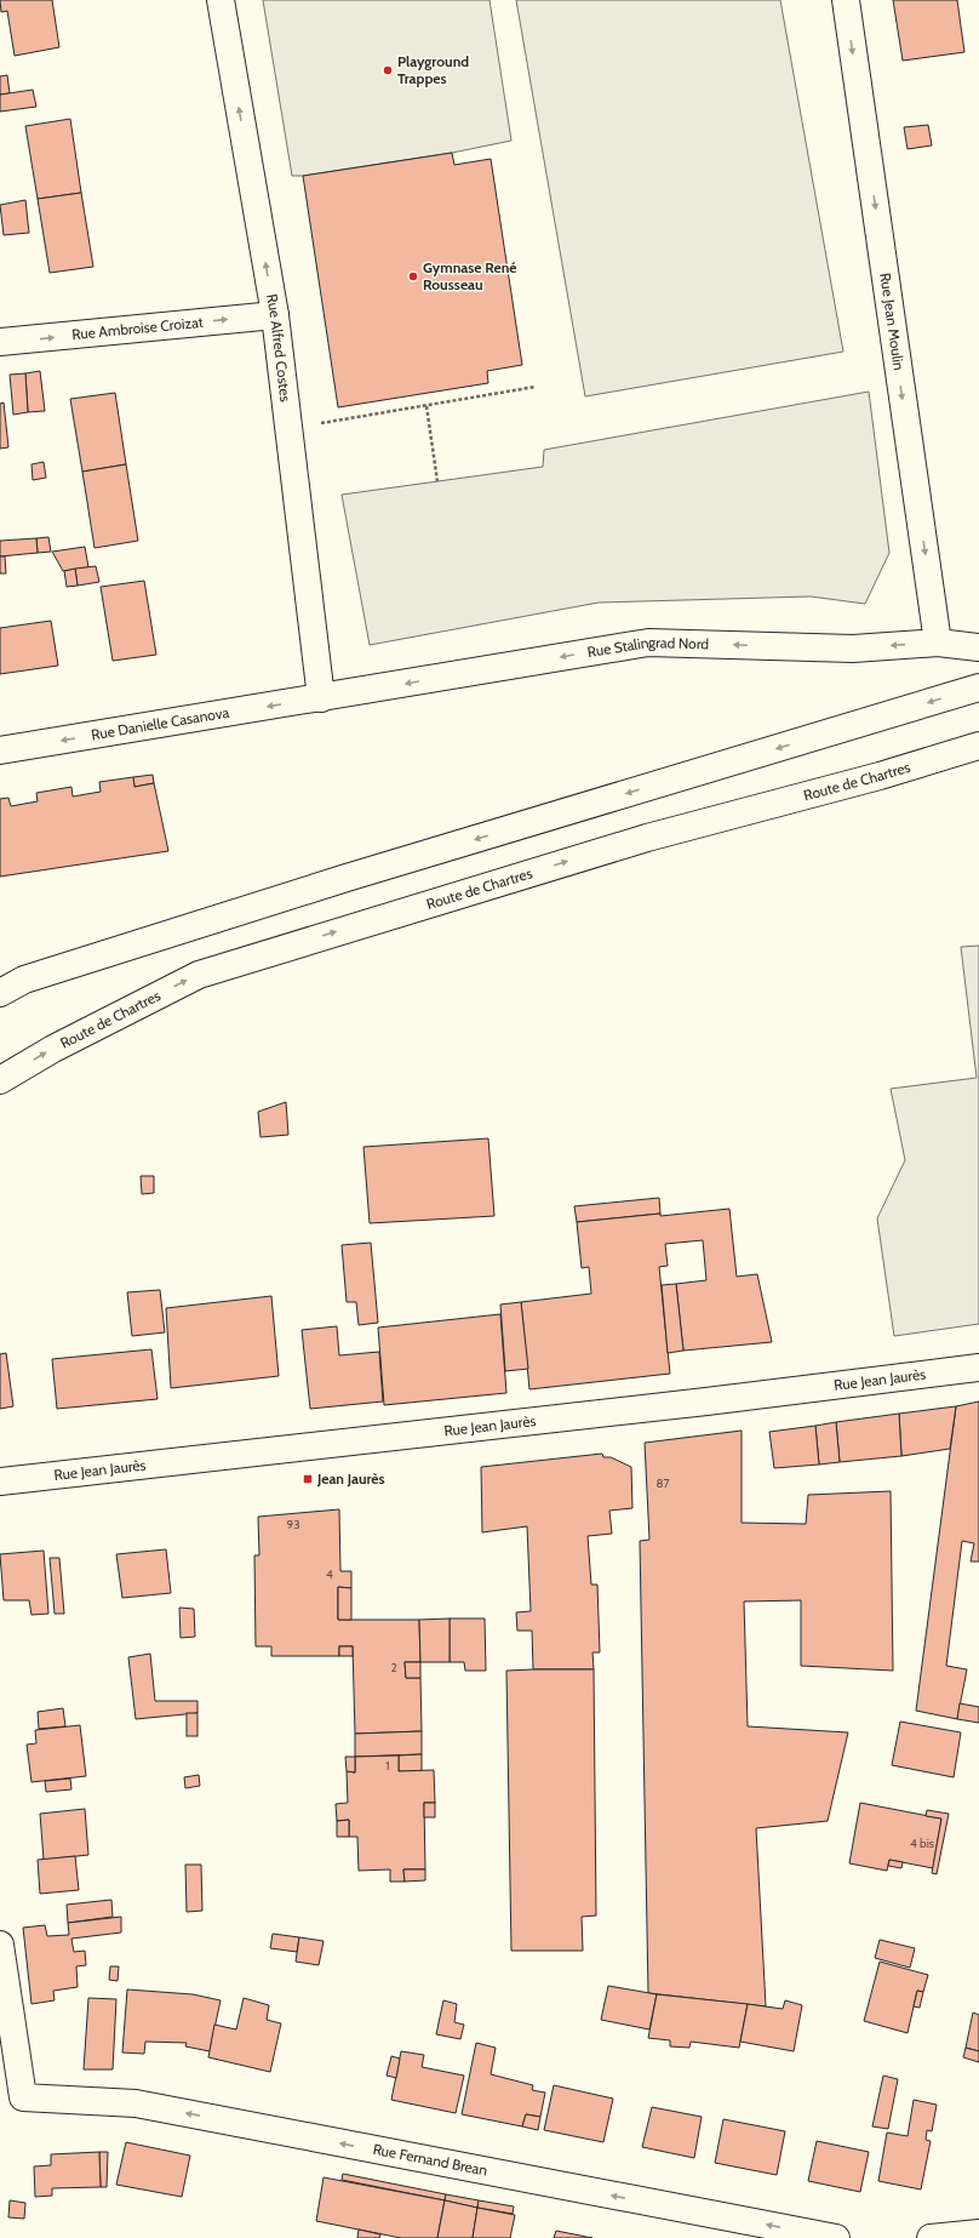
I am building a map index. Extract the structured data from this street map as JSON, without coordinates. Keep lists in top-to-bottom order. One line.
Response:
{"streets":{"street":["Rue Jean Moulin","Rue Ambroise Croizat","Rue Alfred Costes","Rue Stalingrad Nord","Rue Danielle Casanova","Route de Chartres","Rue Jean Jaurès","Rue Fernand Brean"]},"crossings":[["Rue Jean Moulin","Rue Stalingrad Nord"],["Rue Ambroise Croizat","Rue Alfred Costes"],["Rue Alfred Costes","Rue Stalingrad Nord"],["Rue Alfred Costes","Rue Danielle Casanova"],["Rue Stalingrad Nord","Rue Danielle Casanova"]],"one_way":["Rue Jean Moulin","Rue Ambroise Croizat","Rue Alfred Costes","Rue Fernand Brean"],"places":{"other":["Playground Trappes","Gymnase René Rousseau"],"transit":["Jean Jaurès"]},"house_numbers":["87","93","4","2","1","4 bis"]}
